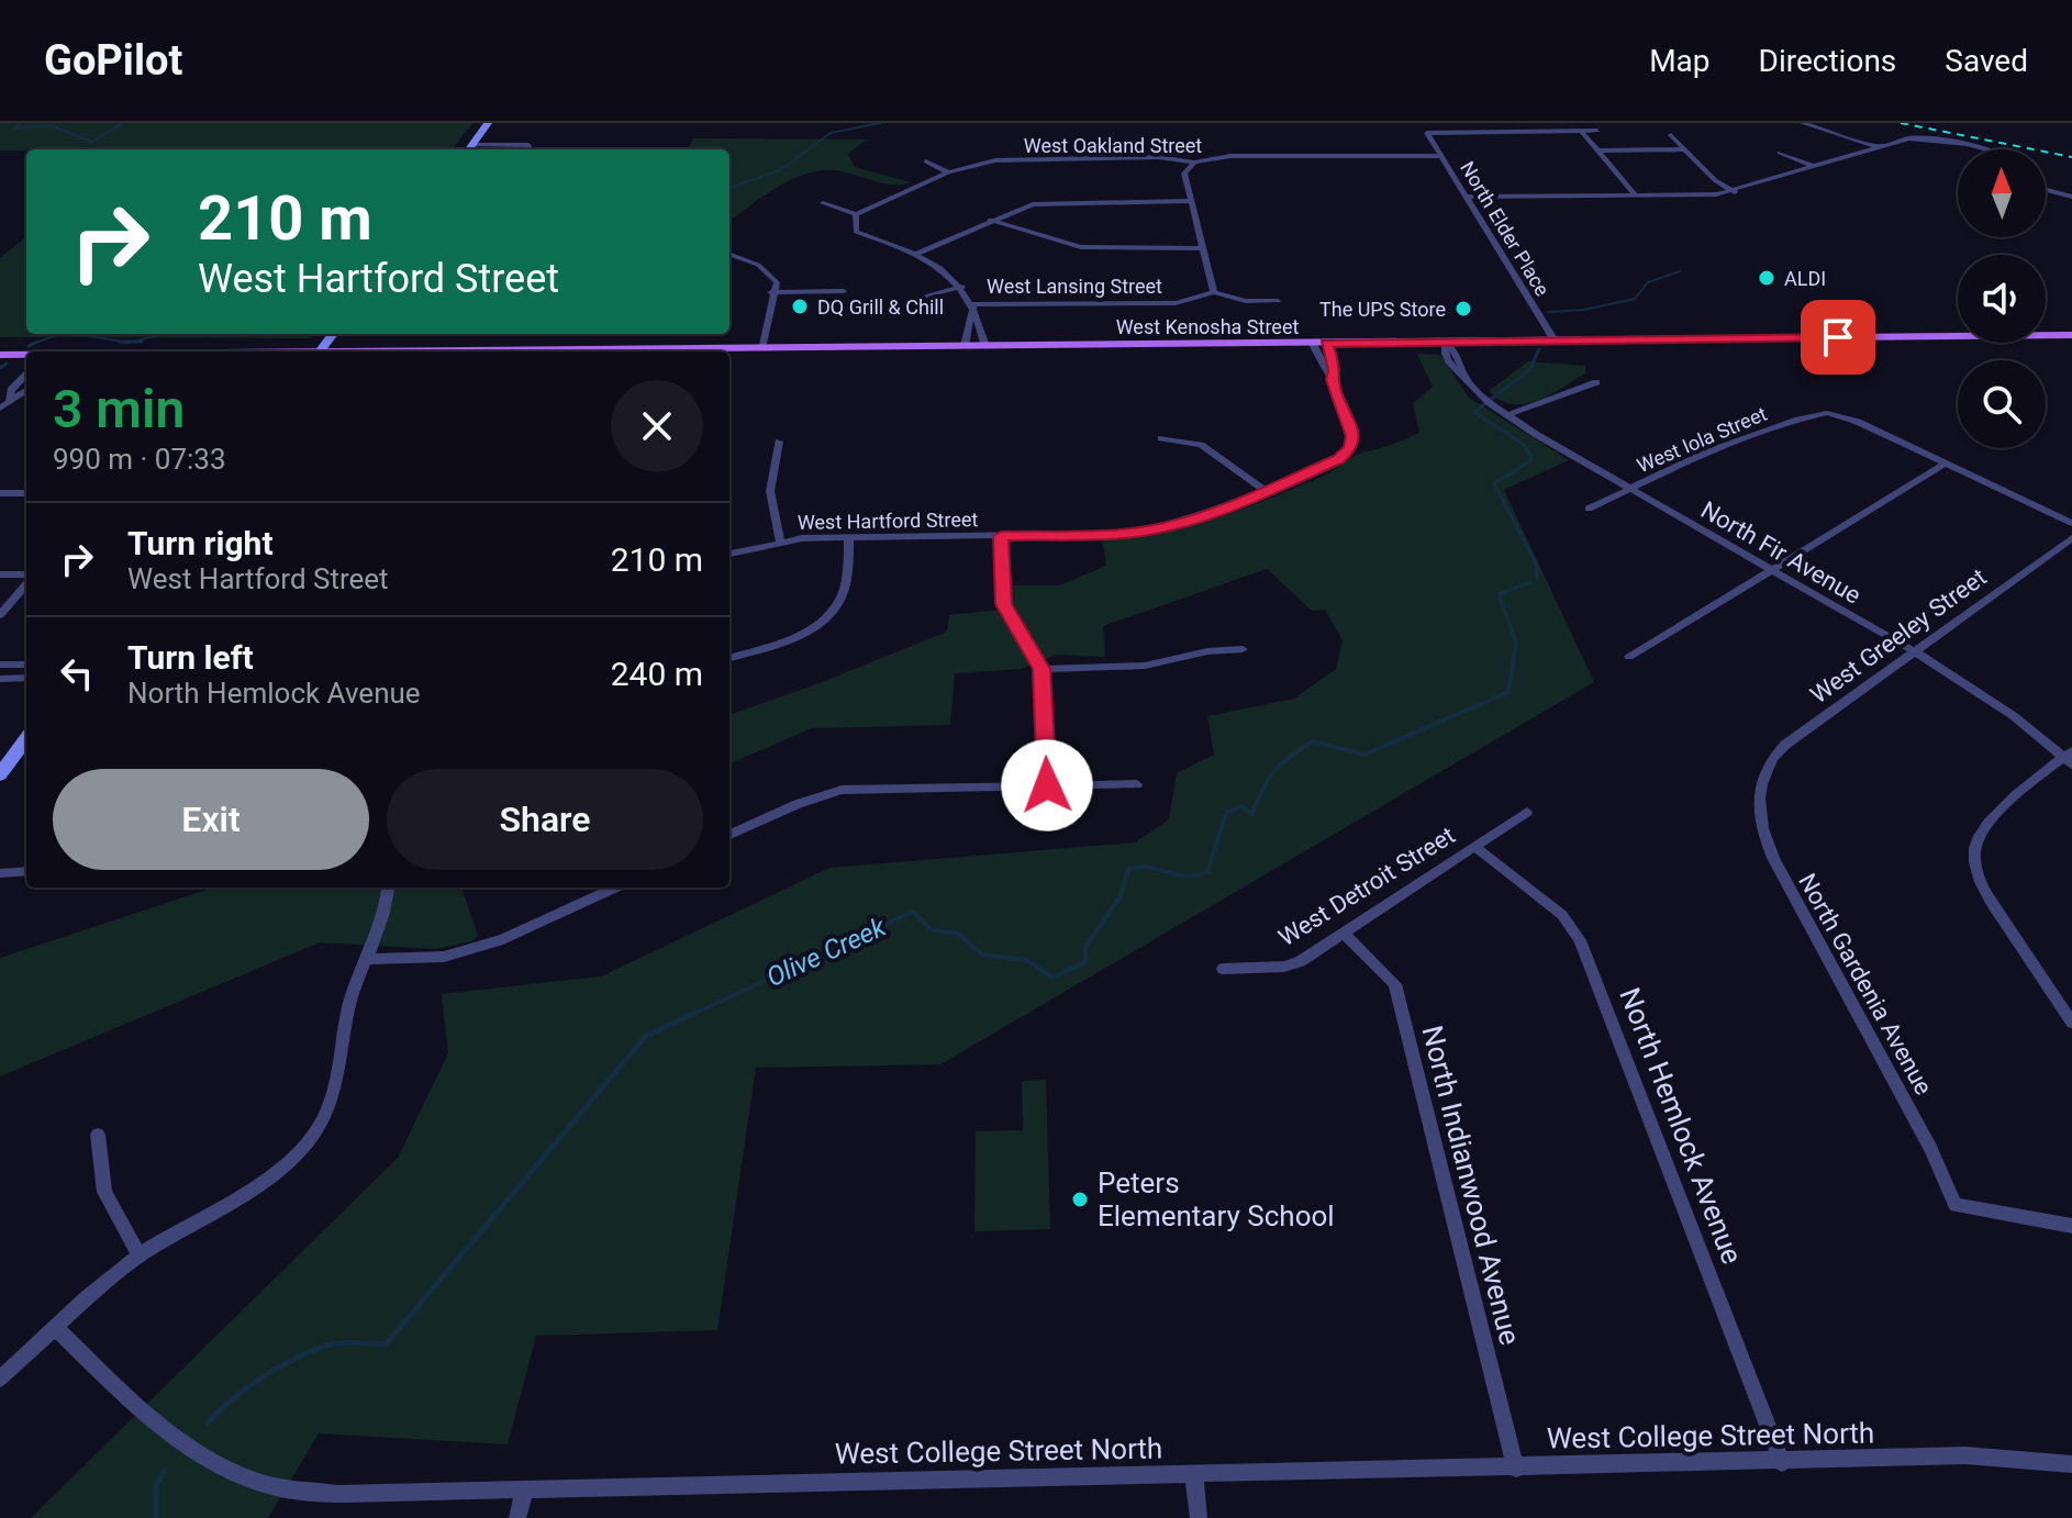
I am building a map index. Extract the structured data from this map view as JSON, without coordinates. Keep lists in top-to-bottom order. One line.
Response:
{"streets":{"main road":["West Kenosha Street"],"street":["West Oakland Street","North Elder Place","West Lansing Street","West Iola Street","West Hartford Street","North Fir Avenue","West Greeley Street","West Detroit Street","North Gardenia Avenue","North Hemlock Avenue","North Indianwood Avenue","West College Street North"]},"crossings":[["West Oakland Street","North Elder Place"],["North Elder Place","West Kenosha Street"],["West Kenosha Street","West Hartford Street"],["West Kenosha Street","North Fir Avenue"],["West Iola Street","North Fir Avenue"],["North Fir Avenue","West Greeley Street"],["West Greeley Street","North Gardenia Avenue"],["West Detroit Street","North Hemlock Avenue"],["West Detroit Street","North Indianwood Avenue"],["North Hemlock Avenue","West College Street North"],["North Indianwood Avenue","West College Street North"]],"water":["Olive Creek"],"places":["ALDI","DQ Grill & Chill","The UPS Store","Peters Elementary School"],"north":"top","page":{"header":"GoPilot","nav":["Map","Directions","Saved"],"turn":["210 m","West Hartford Street"],"heading":["3 min","990 m · 07:33"],"list":[{"name":"Turn right","note":"West Hartford Street","value":"210 m"},{"name":"Turn left","note":"North Hemlock Avenue","value":"240 m"}],"buttons":["Exit","Share"]}}
